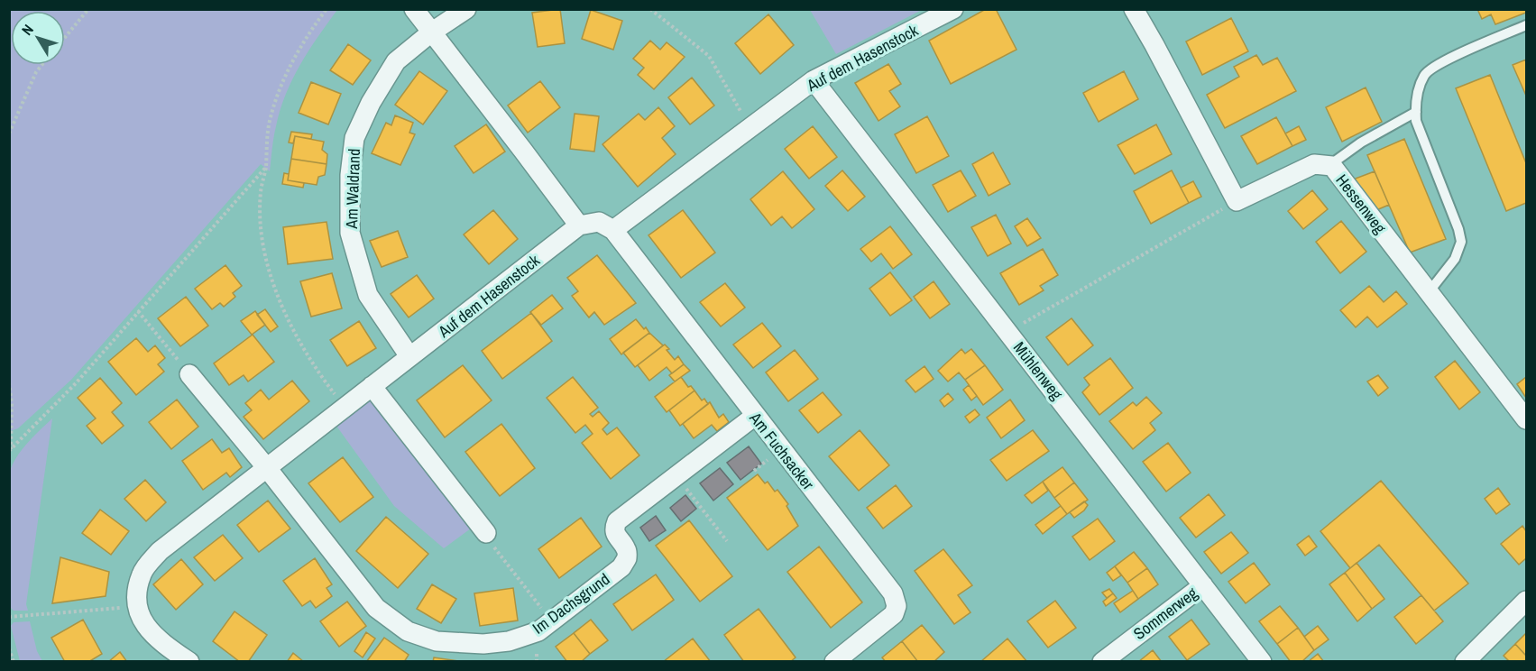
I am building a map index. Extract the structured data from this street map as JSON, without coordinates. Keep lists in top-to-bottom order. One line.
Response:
{"streets":{"street":["Auf dem Hasenstock","Am Waldrand","Hessenweg","Mühlenweg","Am Fuchsacker","Im Dachsgrund","Sommerweg"]},"crossings":[["Auf dem Hasenstock","Am Waldrand"],["Auf dem Hasenstock","Mühlenweg"],["Auf dem Hasenstock","Am Fuchsacker"],["Auf dem Hasenstock","Im Dachsgrund"],["Mühlenweg","Sommerweg"],["Am Fuchsacker","Im Dachsgrund"]],"north":"top left"}
